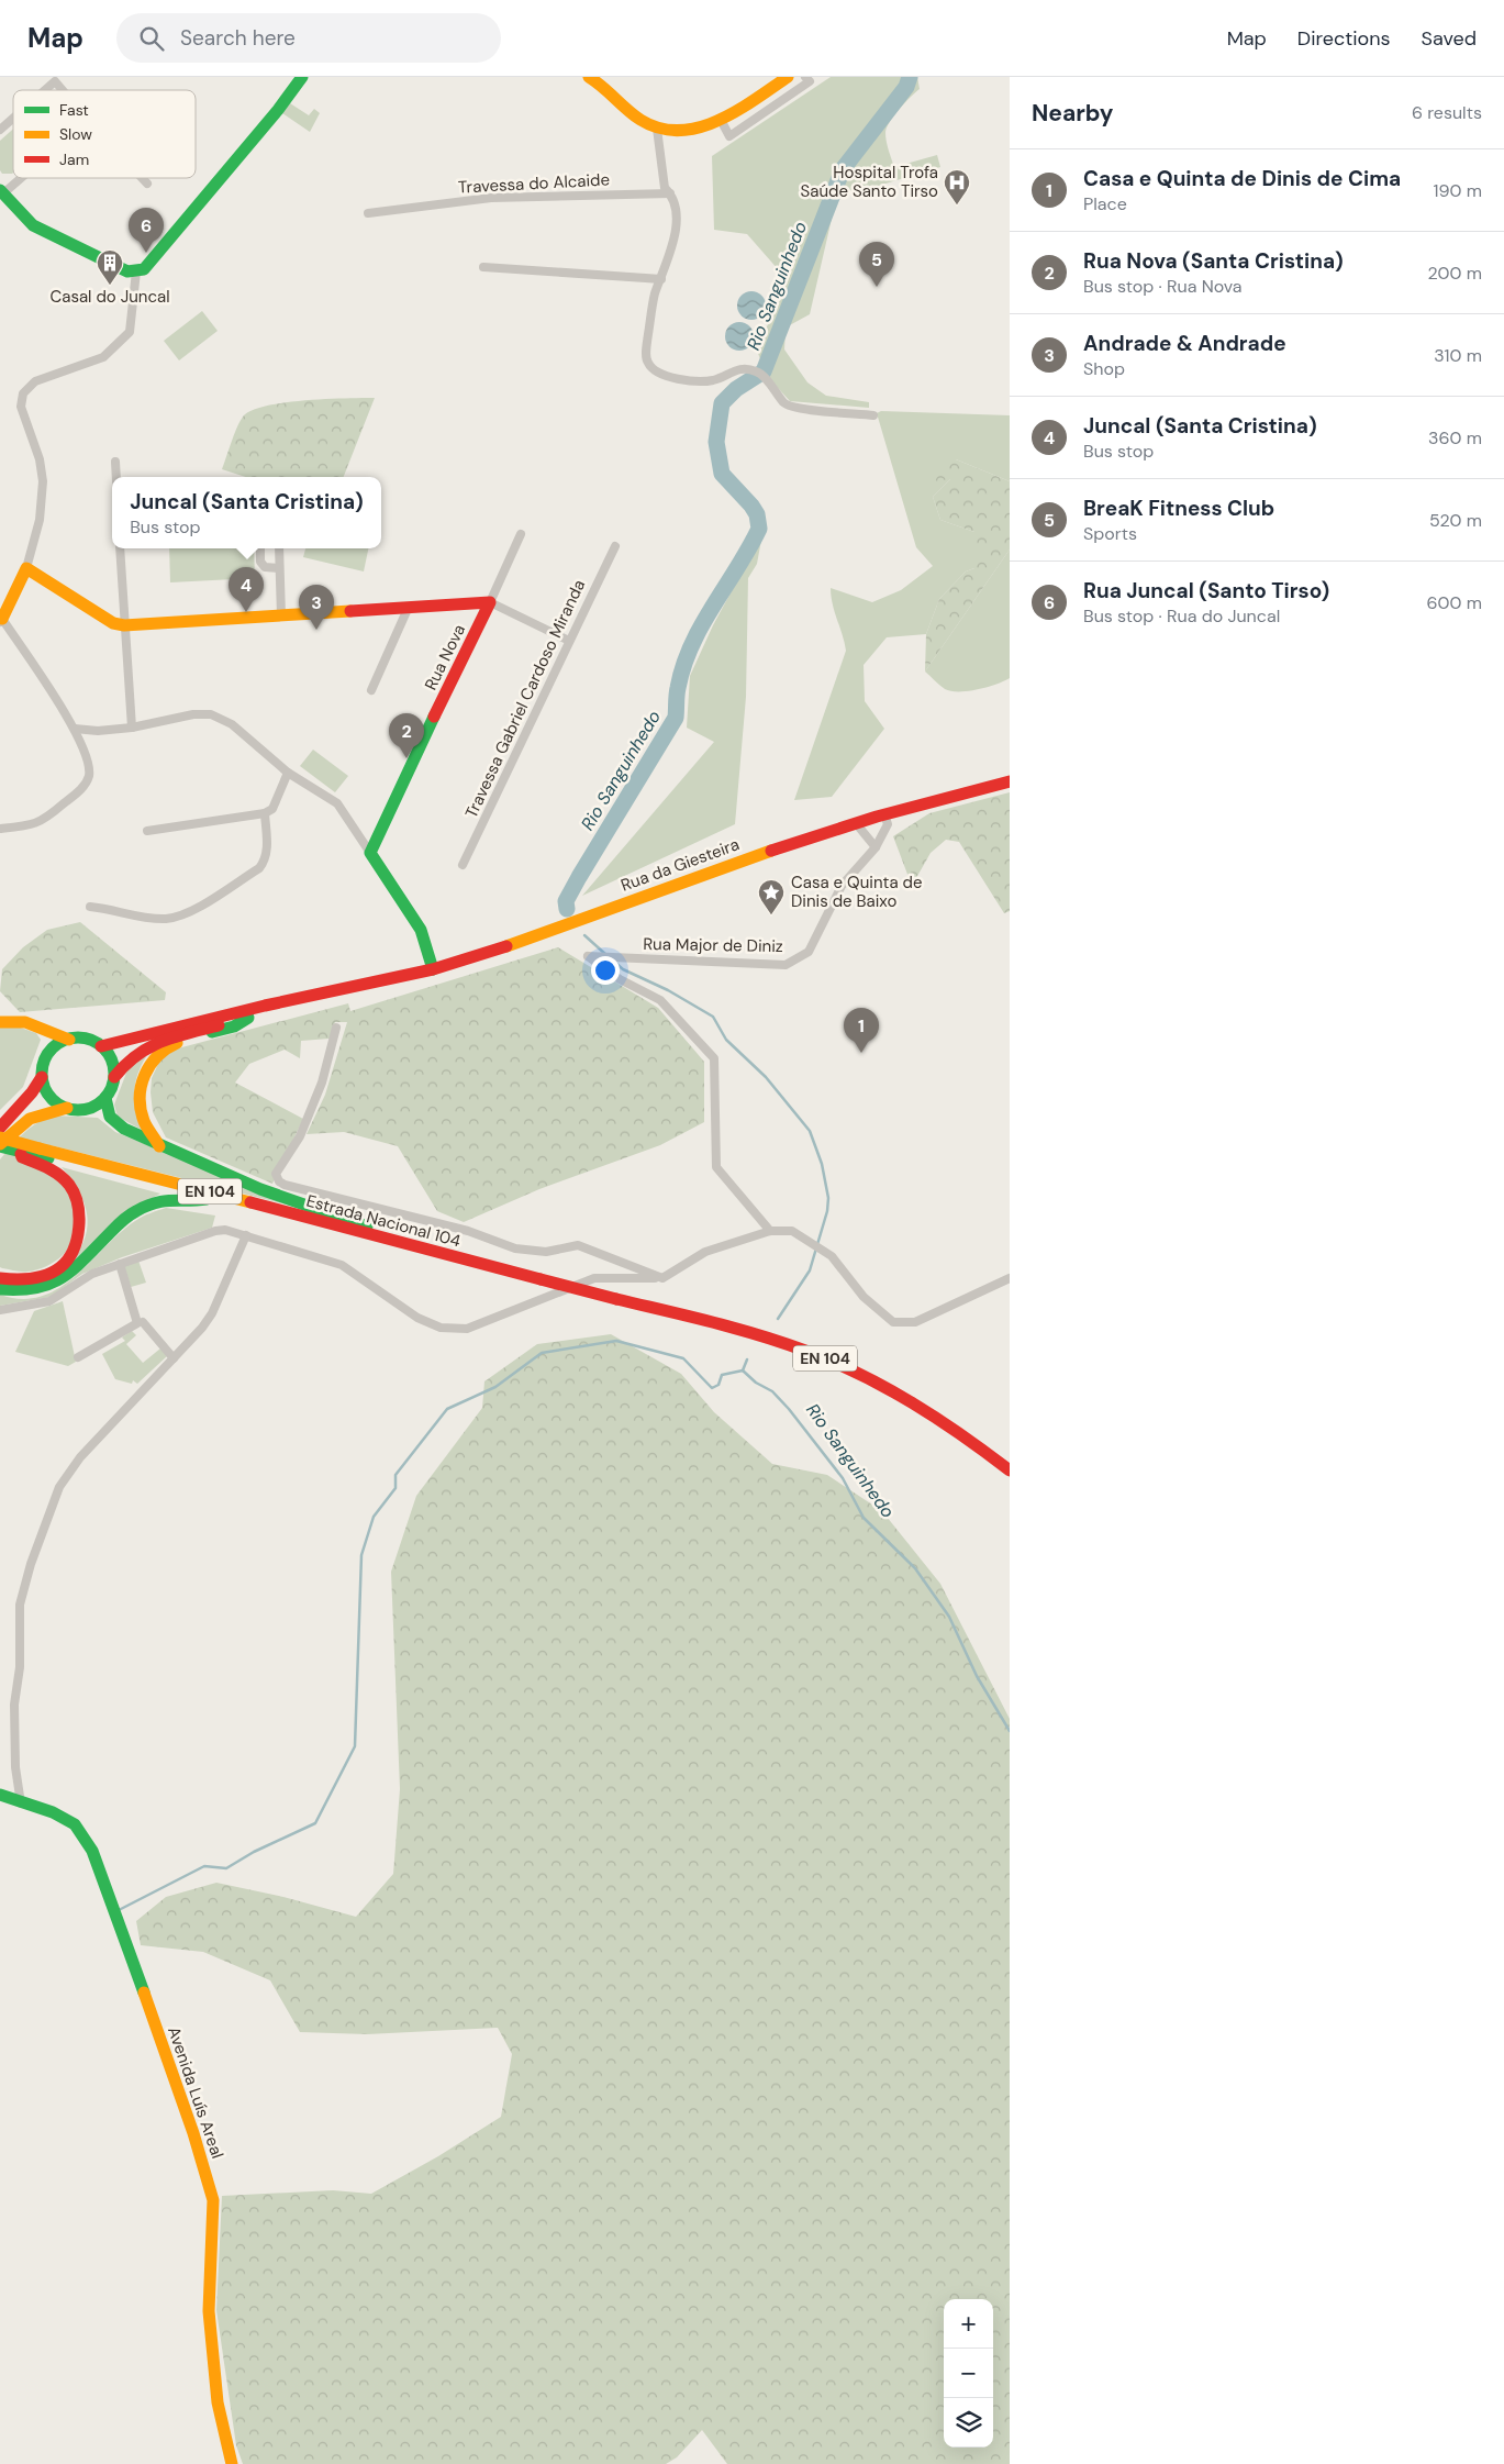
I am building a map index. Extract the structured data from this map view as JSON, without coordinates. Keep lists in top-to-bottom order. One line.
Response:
{"streets":{"main road":["Rua Nova","Rua da Giesteira","EN 104","Estrada Nacional 104","Avenida Luís Areal"],"street":["Travessa do Alcaide","Travessa Gabriel Cardoso Miranda","Rua Major de Diniz"]},"crossings":[["Rua da Giesteira","Rua Major de Diniz"],["EN 104","Estrada Nacional 104"]],"water":["Rio Sanguinhedo"],"places":{"hospital":["Hospital Trofa Saúde Santo Tirso"],"building":["Casal do Juncal"],"place":["Casa e Quinta de Dinis de Baixo"]},"legend":["Fast","Slow","Jam"],"page":{"header":"Map","search":"Search here","nav":["Map","Directions","Saved"],"heading":["Nearby","6 results"],"list":[{"mark":"1","name":"Casa e Quinta de Dinis de Cima","note":"Place","value":"190 m"},{"mark":"2","name":"Rua Nova (Santa Cristina)","note":"Bus stop · Rua Nova","value":"200 m"},{"mark":"3","name":"Andrade & Andrade","note":"Shop","value":"310 m"},{"mark":"4","name":"Juncal (Santa Cristina)","note":"Bus stop","value":"360 m"},{"mark":"5","name":"BreaK Fitness Club","note":"Sports","value":"520 m"},{"mark":"6","name":"Rua Juncal (Santo Tirso)","note":"Bus stop · Rua do Juncal","value":"600 m"}],"pins":["6","5","4","3","2","1"],"popup":["Juncal (Santa Cristina)","Bus stop"],"map_buttons":["+","−"]}}
